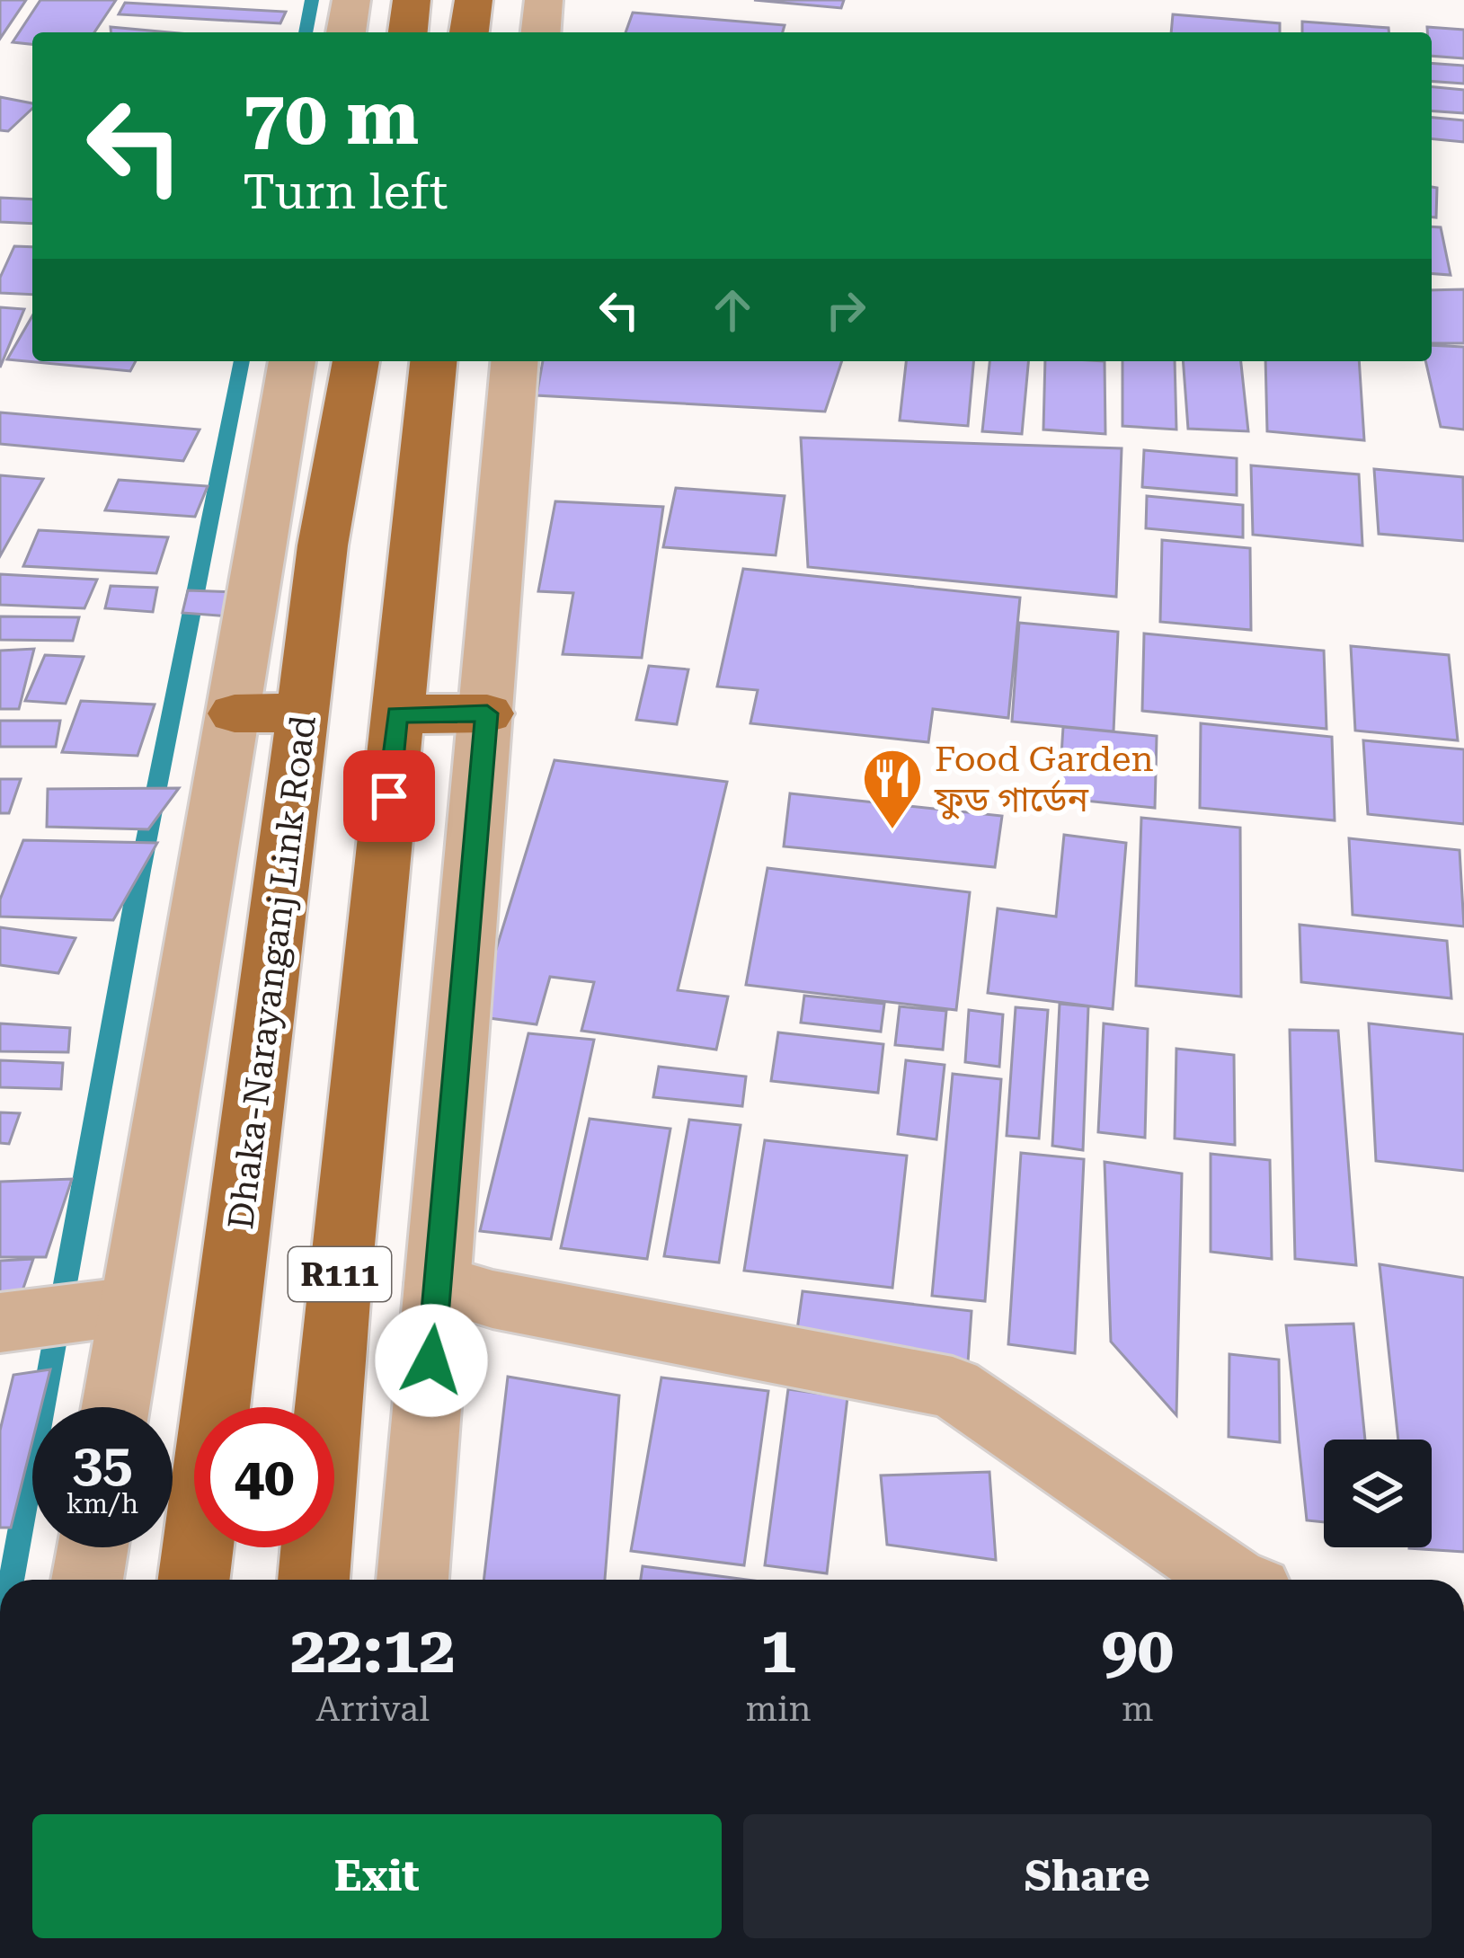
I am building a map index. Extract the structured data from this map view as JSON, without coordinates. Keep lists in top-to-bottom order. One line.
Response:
{"streets":{"main road":["Dhaka-Narayanganj Link Road","R111"]},"places":{"restaurant":["Food Garden ফুড গার্ডেন"]},"page":{"turn":["70 m","Turn left"],"speed":"35 km/h","limit":"40","eta":["22:12","Arrival","1","min","90","m"],"buttons":["Exit","Share"]}}
